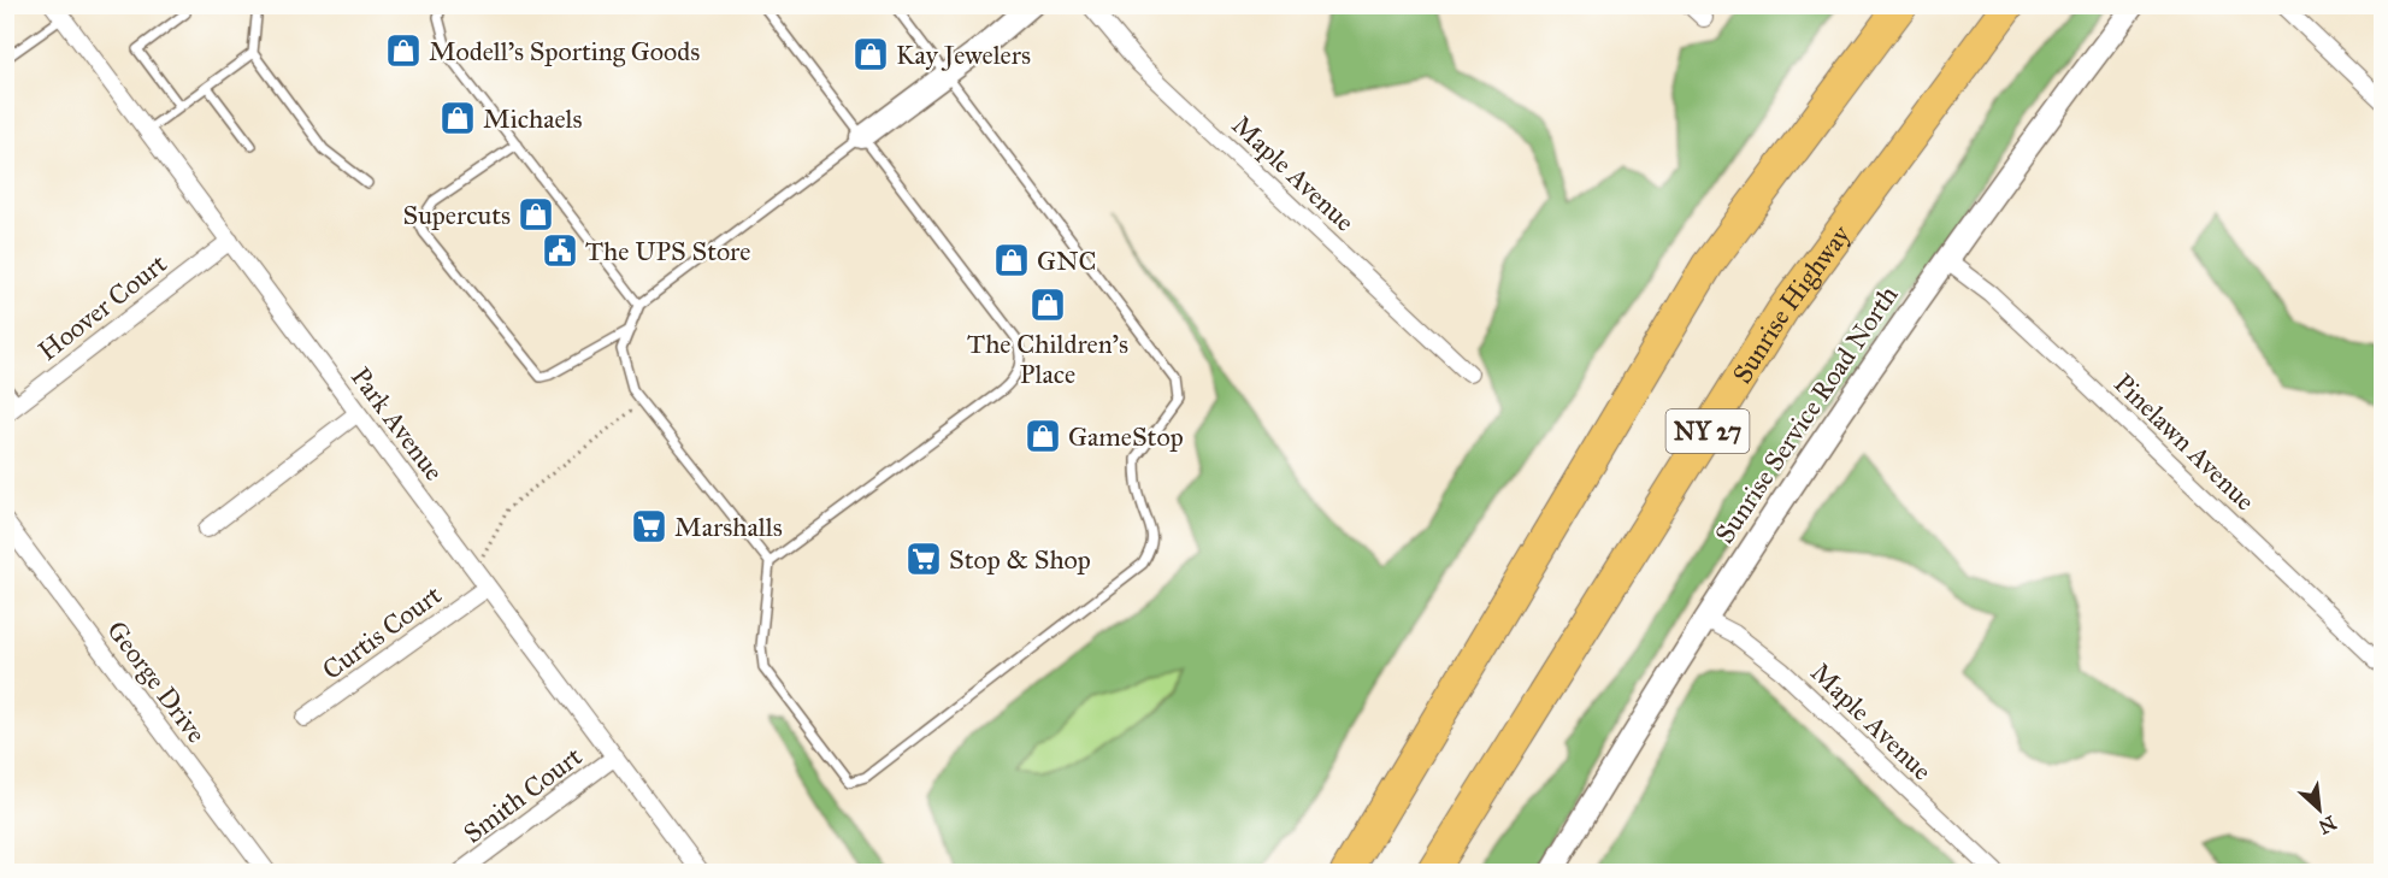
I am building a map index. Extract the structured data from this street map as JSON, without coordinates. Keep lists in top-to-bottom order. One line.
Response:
{"streets":{"highway":["Sunrise Highway","NY 27"],"street":["Maple Avenue","Hoover Court","Sunrise Service Road North","Park Avenue","Pinelawn Avenue","Curtis Court","George Drive","Smith Court"]},"crossings":[["Maple Avenue","Sunrise Service Road North"],["Hoover Court","Park Avenue"],["Sunrise Service Road North","Pinelawn Avenue"],["Park Avenue","Curtis Court"],["Park Avenue","Smith Court"]],"places":{"shop":["Modell's Sporting Goods","Kay Jewelers","Michaels","Supercuts","GNC","The Children's Place","GameStop"],"public building":["The UPS Store"],"supermarket":["Marshalls","Stop & Shop"]},"north":"bottom right"}
